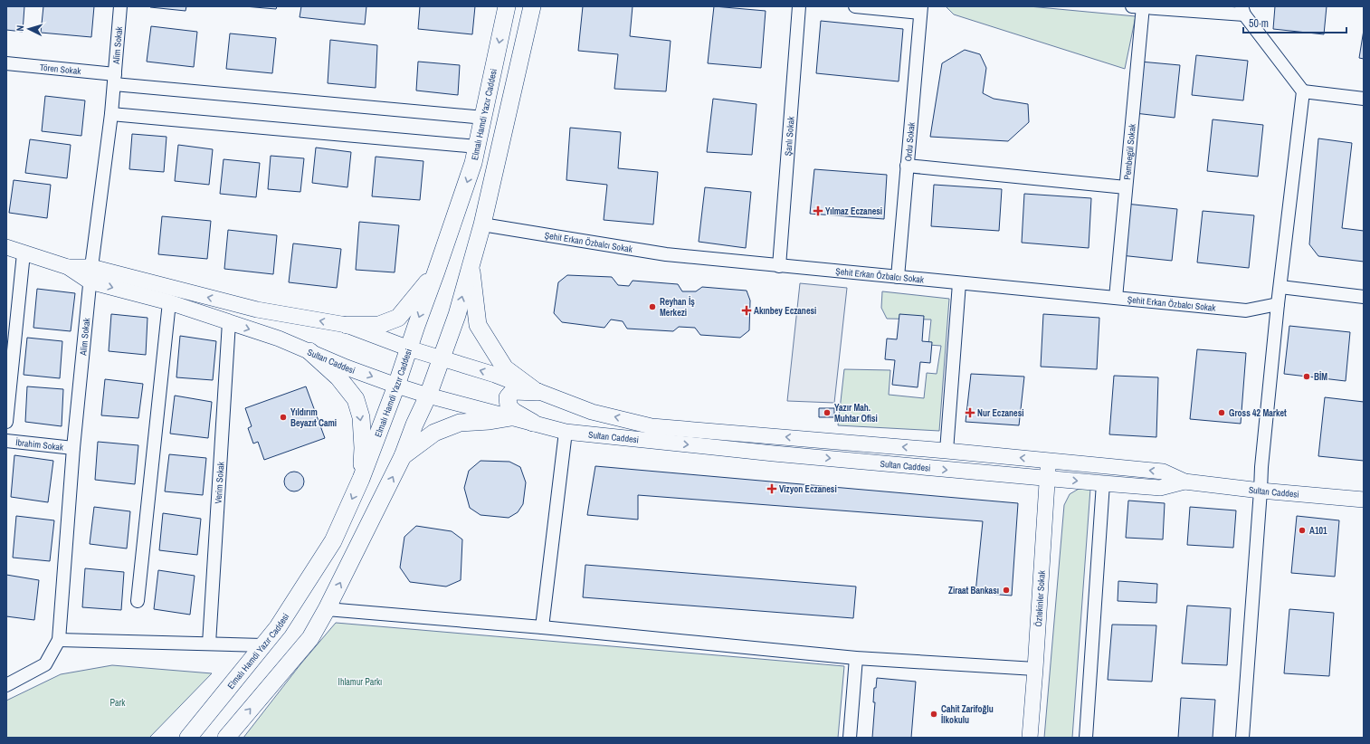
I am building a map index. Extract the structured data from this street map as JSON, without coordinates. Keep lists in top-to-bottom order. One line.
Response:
{"streets":{"main road":["Elmalı Hamdi Yazır Caddesi"],"street":["Alim Sokak","Tören Sokak","Şanlı Sokak","Ordu Sokak","Pembegül Sokak","Şehit Erkan Özbalcı Sokak","Sultan Caddesi","İbrahim Sokak","Verim Sokak","Öztekinler Sokak"]},"crossings":[["Alim Sokak","Tören Sokak"],["Alim Sokak","Sultan Caddesi"],["Alim Sokak","İbrahim Sokak"],["Tören Sokak","Elmalı Hamdi Yazır Caddesi"],["Elmalı Hamdi Yazır Caddesi","Sultan Caddesi"],["Şanlı Sokak","Şehit Erkan Özbalcı Sokak"],["Ordu Sokak","Şehit Erkan Özbalcı Sokak"],["Pembegül Sokak","Şehit Erkan Özbalcı Sokak"],["Sultan Caddesi","Verim Sokak"],["Sultan Caddesi","Öztekinler Sokak"]],"parks":["Ihlamur Parkı","Park"],"places":{"health":["Yılmaz Eczanesi","Akınbey Eczanesi","Nur Eczanesi","Vizyon Eczanesi"],"other":["Reyhan İş Merkezi","BİM","Yazır Mah. Muhtar Ofisi","Gross 42 Market","Yıldırım Beyazıt Cami","A101","Ziraat Bankası","Cahit Zarifoğlu İlkokulu"]},"scale_bar":"50 m","north":"left"}
